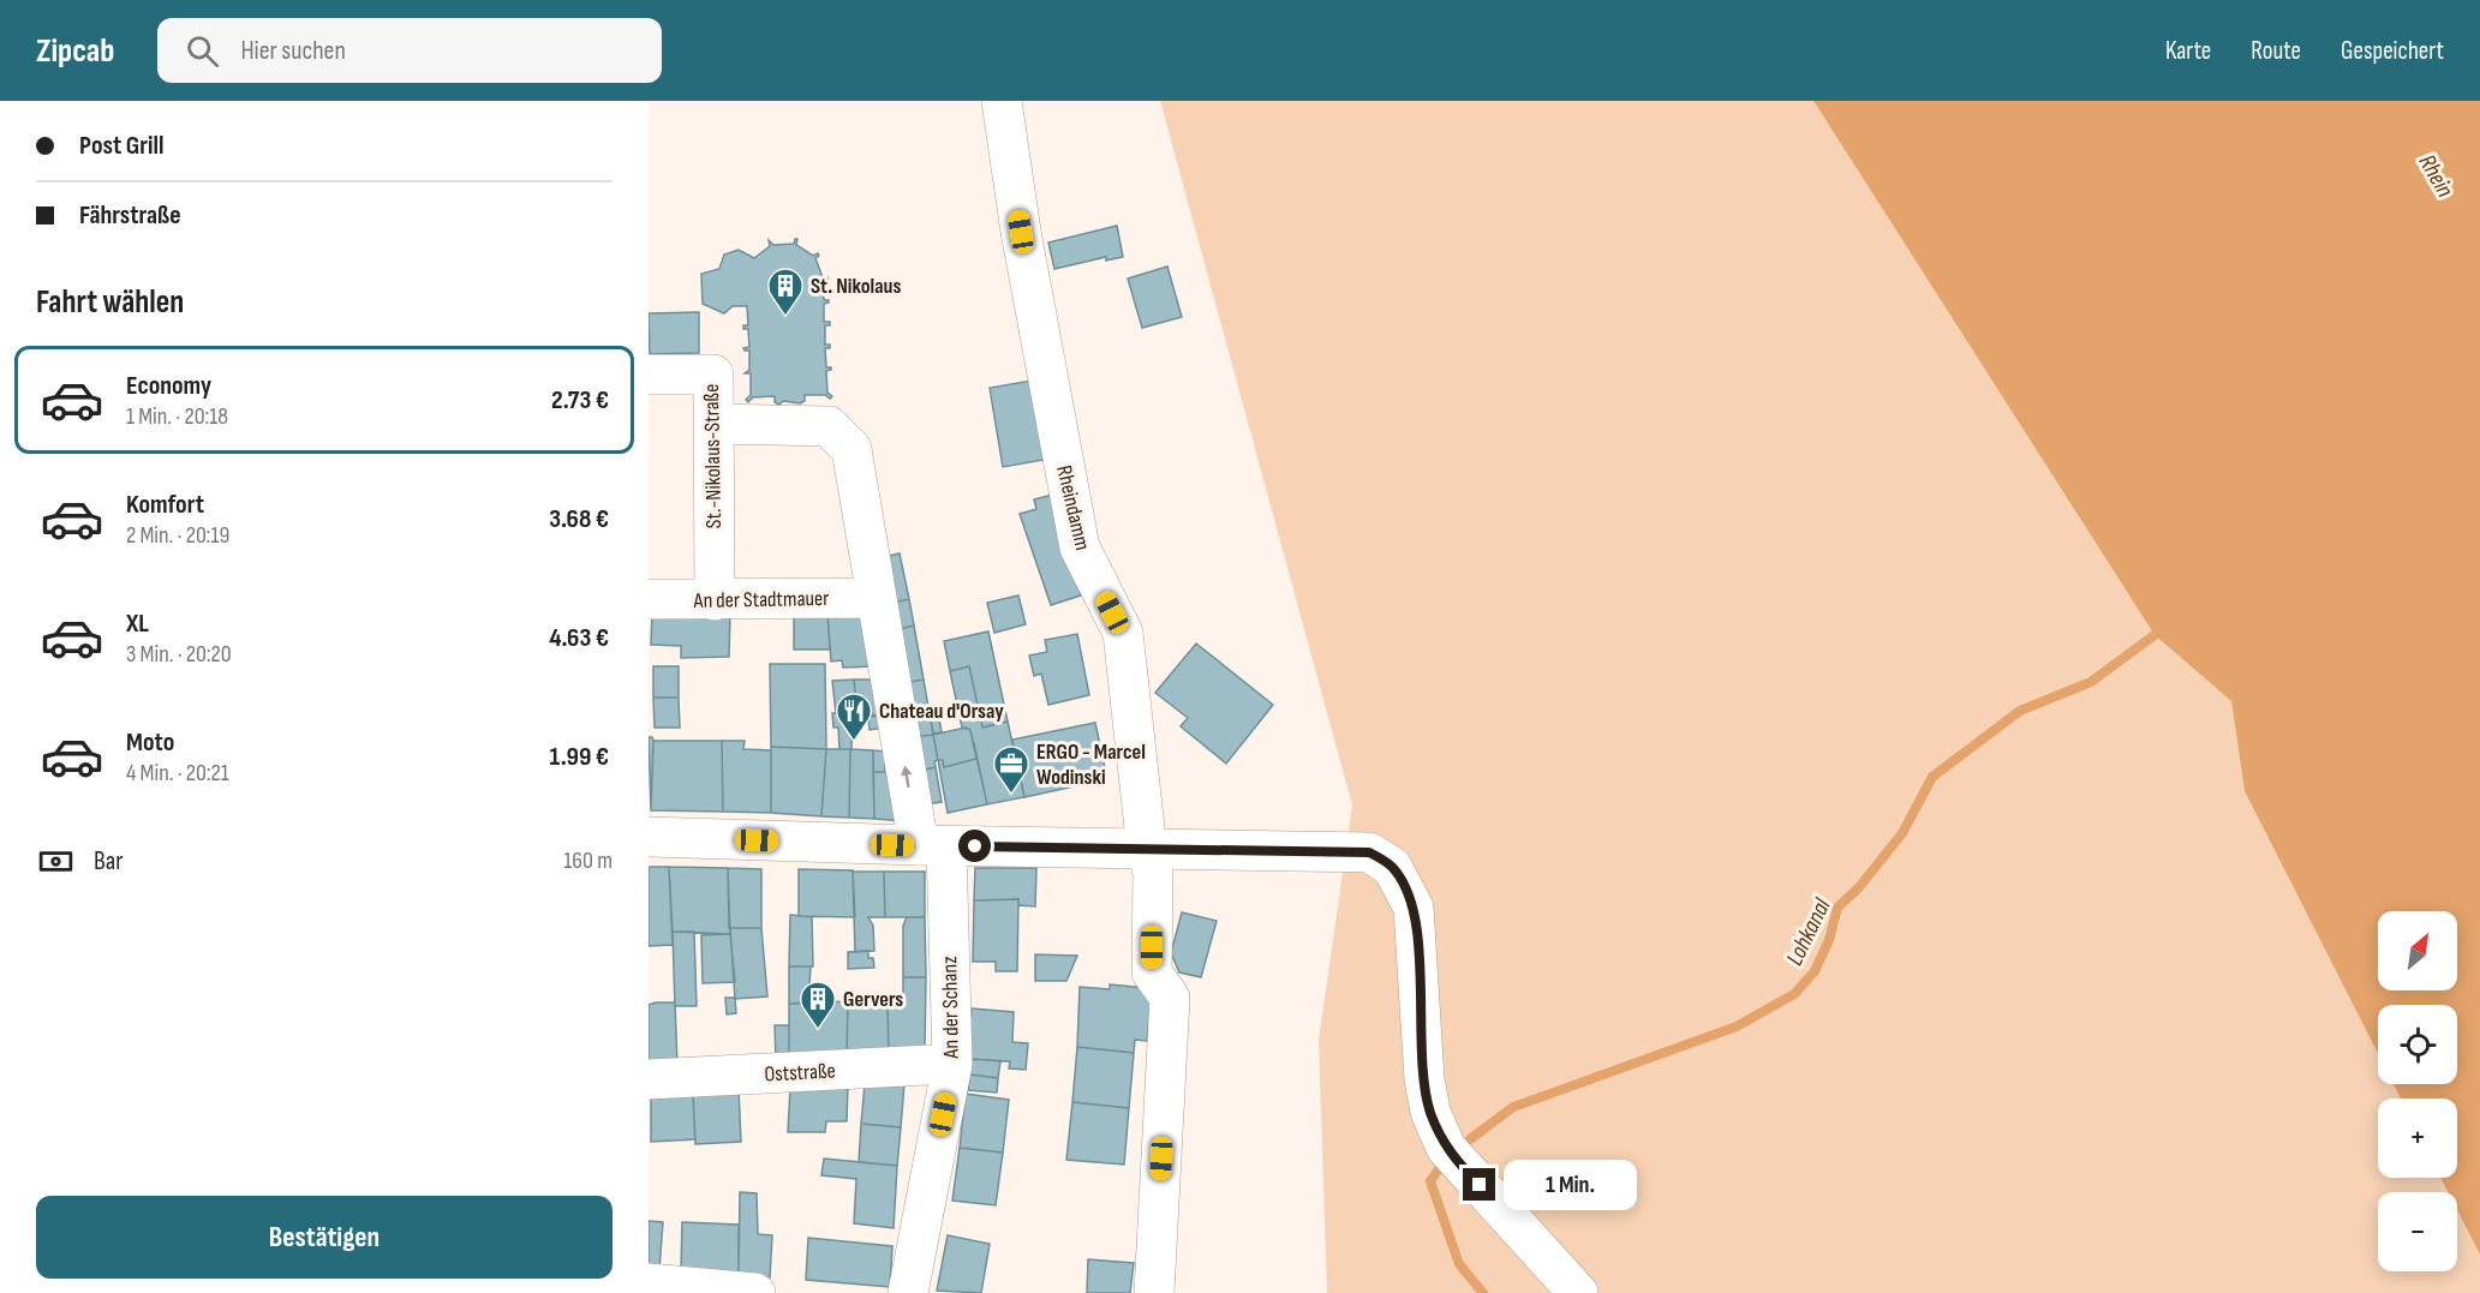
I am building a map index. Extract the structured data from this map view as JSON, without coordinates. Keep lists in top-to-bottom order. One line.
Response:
{"streets":{"street":["St.-Nikolaus-Straße","Rheindamm","An der Stadtmauer","An der Schanz","Oststraße"]},"crossings":[["St.-Nikolaus-Straße","An der Stadtmauer"],["An der Schanz","Oststraße"]],"water":["Rhein","Lohkanal"],"places":{"building":["St. Nikolaus","Gervers"],"restaurant":["Chateau d'Orsay"],"office":["ERGO - Marcel Wodinski"]},"north":"top right","page":{"header":"Zipcab","search":"Hier suchen","nav":["Karte","Route","Gespeichert"],"banner":["Post Grill","Fährstraße"],"heading":"Fahrt wählen","list":[{"name":"Economy","note":"1 Min. · 20:18","value":"2.73 €"},{"name":"Komfort","note":"2 Min. · 20:19","value":"3.68 €"},{"name":"XL","note":"3 Min. · 20:20","value":"4.63 €"},{"name":"Moto","note":"4 Min. · 20:21","value":"1.99 €"}],"pay":["Bar","160 m"],"map_buttons":["+","−"],"bubble":"1 Min.","buttons":"Bestätigen"}}
